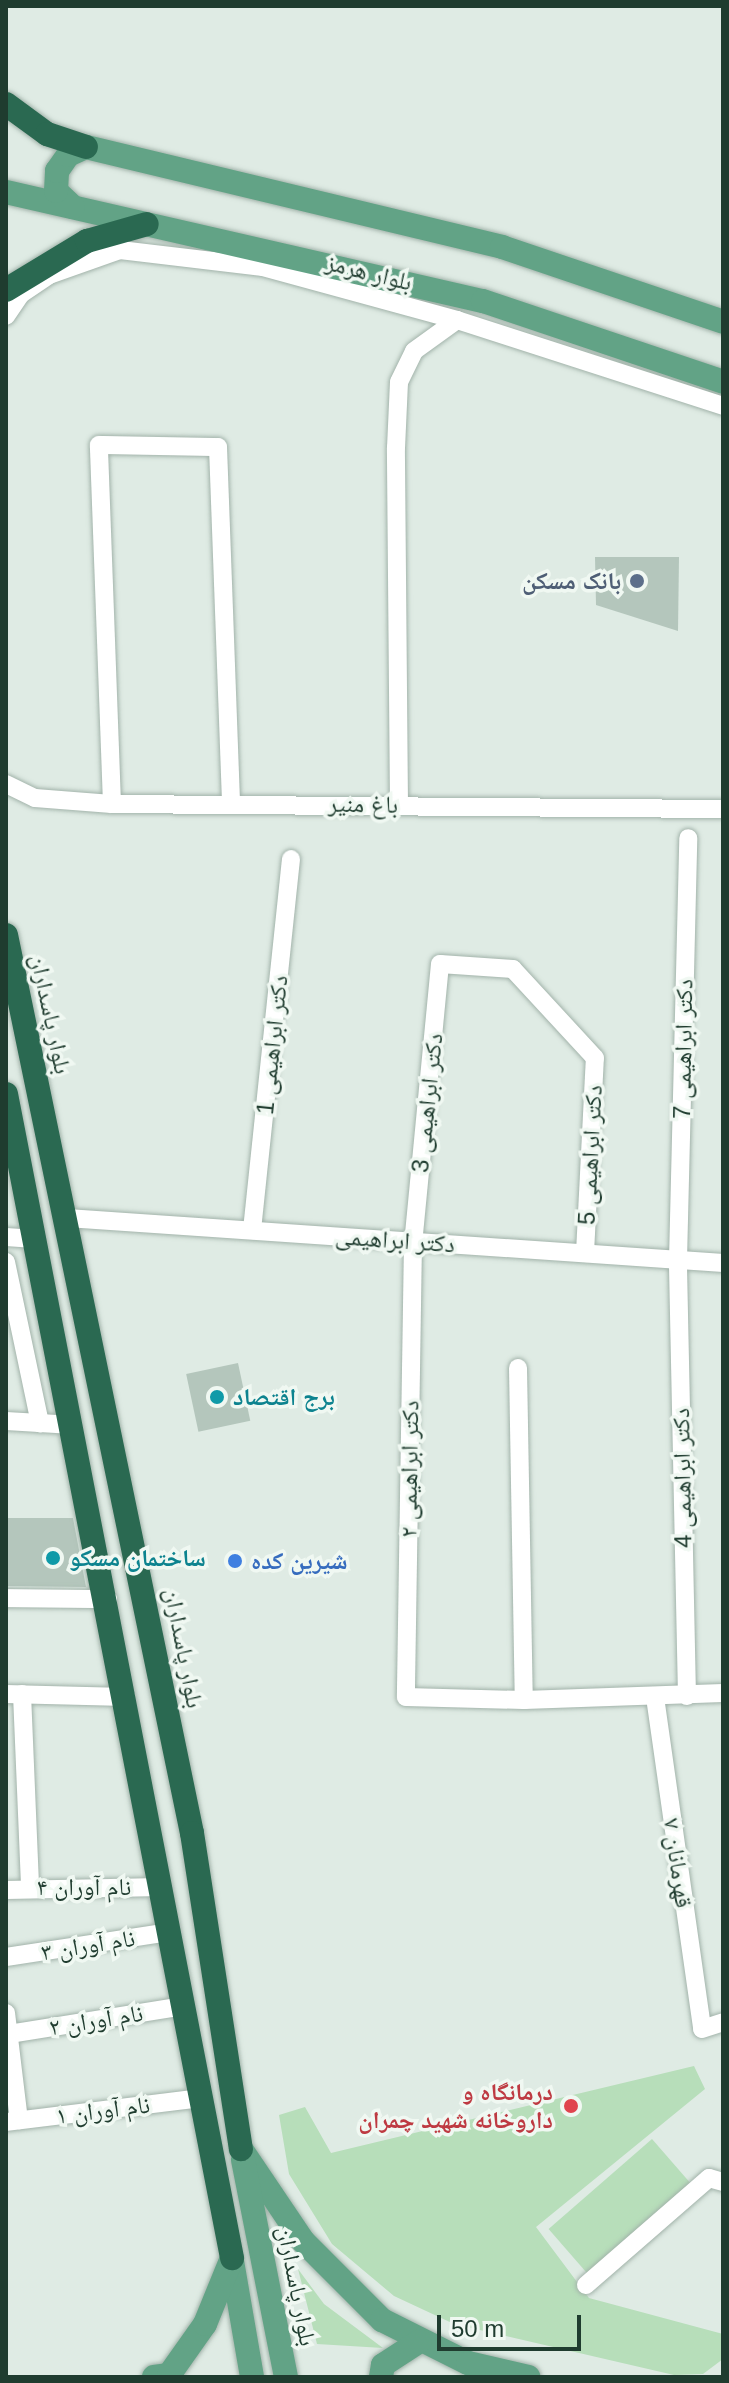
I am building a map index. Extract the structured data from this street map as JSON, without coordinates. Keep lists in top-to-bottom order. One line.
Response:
{"streets":{"highway":["بلوار پاسداران"],"main road":["بلوار هرمز"],"street":["باغ منیر","دکتر ابراهیمی 1","دکتر ابراهیمی 7","دکتر ابراهیمی 3","دکتر ابراهیمی 5","دکتر ابراهیمی","دکتر ابراهیمی ۲","دکتر ابراهیمی 4","قهرمانان ۷","نام آوران ۴","نام آوران ۳","نام آوران ۲","نام آوران ۱"]},"crossings":[["بلوار پاسداران","دکتر ابراهیمی"],["دکتر ابراهیمی 1","دکتر ابراهیمی"],["دکتر ابراهیمی 7","دکتر ابراهیمی"],["دکتر ابراهیمی 7","دکتر ابراهیمی 4"],["دکتر ابراهیمی 3","دکتر ابراهیمی 5"],["دکتر ابراهیمی 3","دکتر ابراهیمی"],["دکتر ابراهیمی 3","دکتر ابراهیمی ۲"],["دکتر ابراهیمی 5","دکتر ابراهیمی"],["دکتر ابراهیمی","دکتر ابراهیمی ۲"],["دکتر ابراهیمی","دکتر ابراهیمی 4"]],"places":["بانک مسکن","برج اقتصاد","ساختمان مسکو","شیرین کده","درمانگاه و داروخانه شهید چمران"],"scale_bar":"50 m"}
